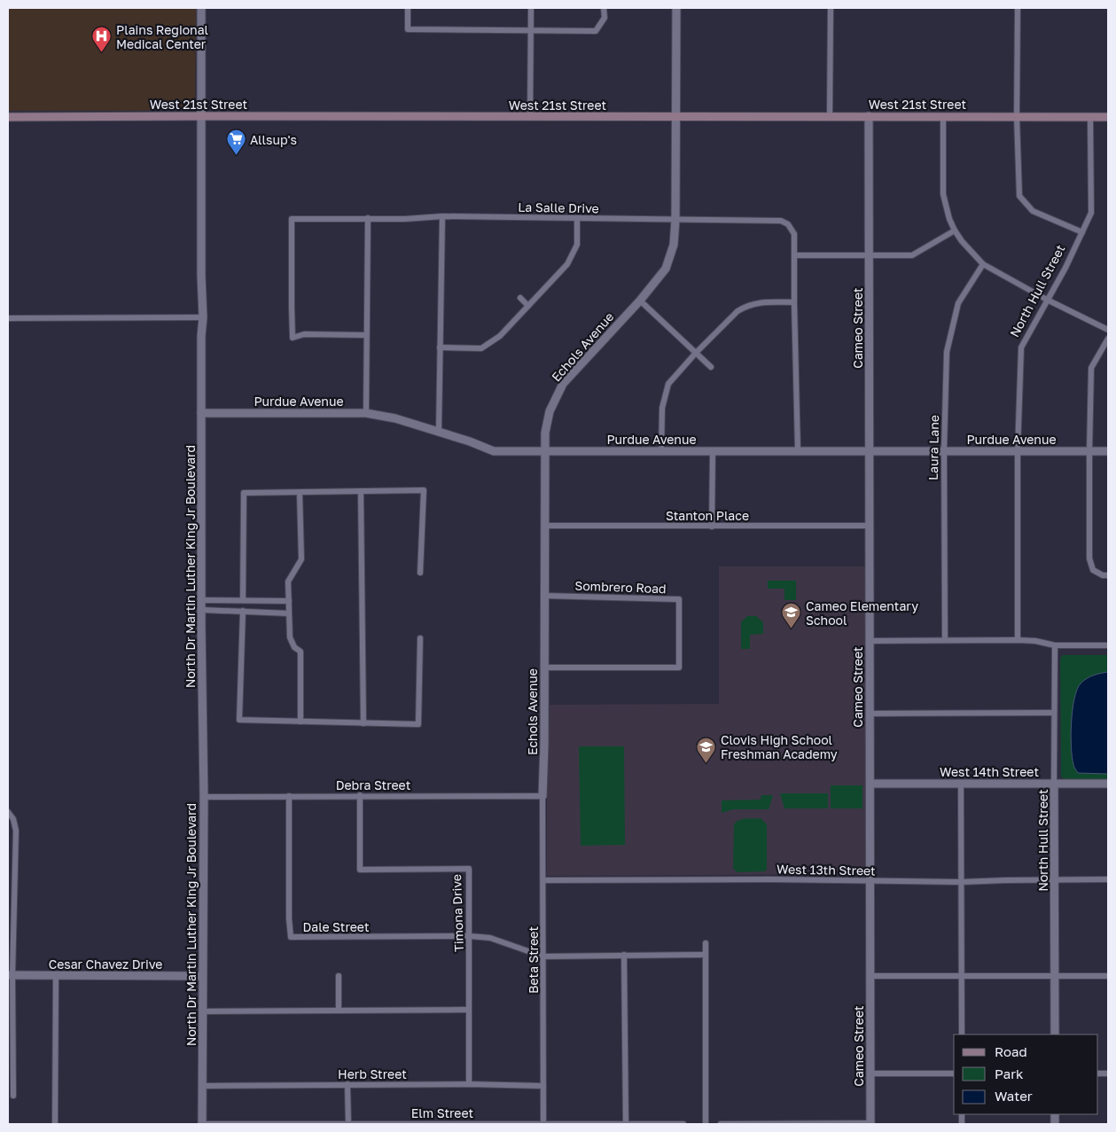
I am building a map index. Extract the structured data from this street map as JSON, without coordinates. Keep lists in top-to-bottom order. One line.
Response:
{"streets":{"main road":["West 21st Street"],"street":["La Salle Drive","North Hull Street","Cameo Street","Echols Avenue","Purdue Avenue","Laura Lane","Stanton Place","North Dr Martin Luther King Jr Boulevard","Sombrero Road","West 14th Street","Debra Street","West 13th Street","Timona Drive","Dale Street","Beta Street","Cesar Chavez Drive","Herb Street","Elm Street"]},"crossings":[["West 21st Street","North Hull Street"],["West 21st Street","Cameo Street"],["West 21st Street","Echols Avenue"],["West 21st Street","North Dr Martin Luther King Jr Boulevard"],["La Salle Drive","Echols Avenue"],["La Salle Drive","Purdue Avenue"],["North Hull Street","Purdue Avenue"],["North Hull Street","West 14th Street"],["North Hull Street","West 13th Street"],["Cameo Street","Purdue Avenue"],["Cameo Street","Stanton Place"],["Cameo Street","West 14th Street"],["Cameo Street","West 13th Street"],["Echols Avenue","Purdue Avenue"],["Echols Avenue","Stanton Place"],["Echols Avenue","Sombrero Road"],["Echols Avenue","Debra Street"],["Echols Avenue","Beta Street"],["Purdue Avenue","Laura Lane"],["Purdue Avenue","North Dr Martin Luther King Jr Boulevard"],["North Dr Martin Luther King Jr Boulevard","Debra Street"],["North Dr Martin Luther King Jr Boulevard","Cesar Chavez Drive"],["North Dr Martin Luther King Jr Boulevard","Herb Street"],["North Dr Martin Luther King Jr Boulevard","Elm Street"],["Debra Street","Timona Drive"],["Debra Street","Dale Street"],["Debra Street","Beta Street"],["West 13th Street","Beta Street"],["Timona Drive","Dale Street"],["Timona Drive","Herb Street"],["Beta Street","Herb Street"],["Beta Street","Elm Street"]],"places":{"hospital":["Plains Regional Medical Center"],"supermarket":["Allsup's"],"school or university":["Cameo Elementary School","Clovis High School Freshman Academy"]},"legend":["Road","Park","Water"]}
